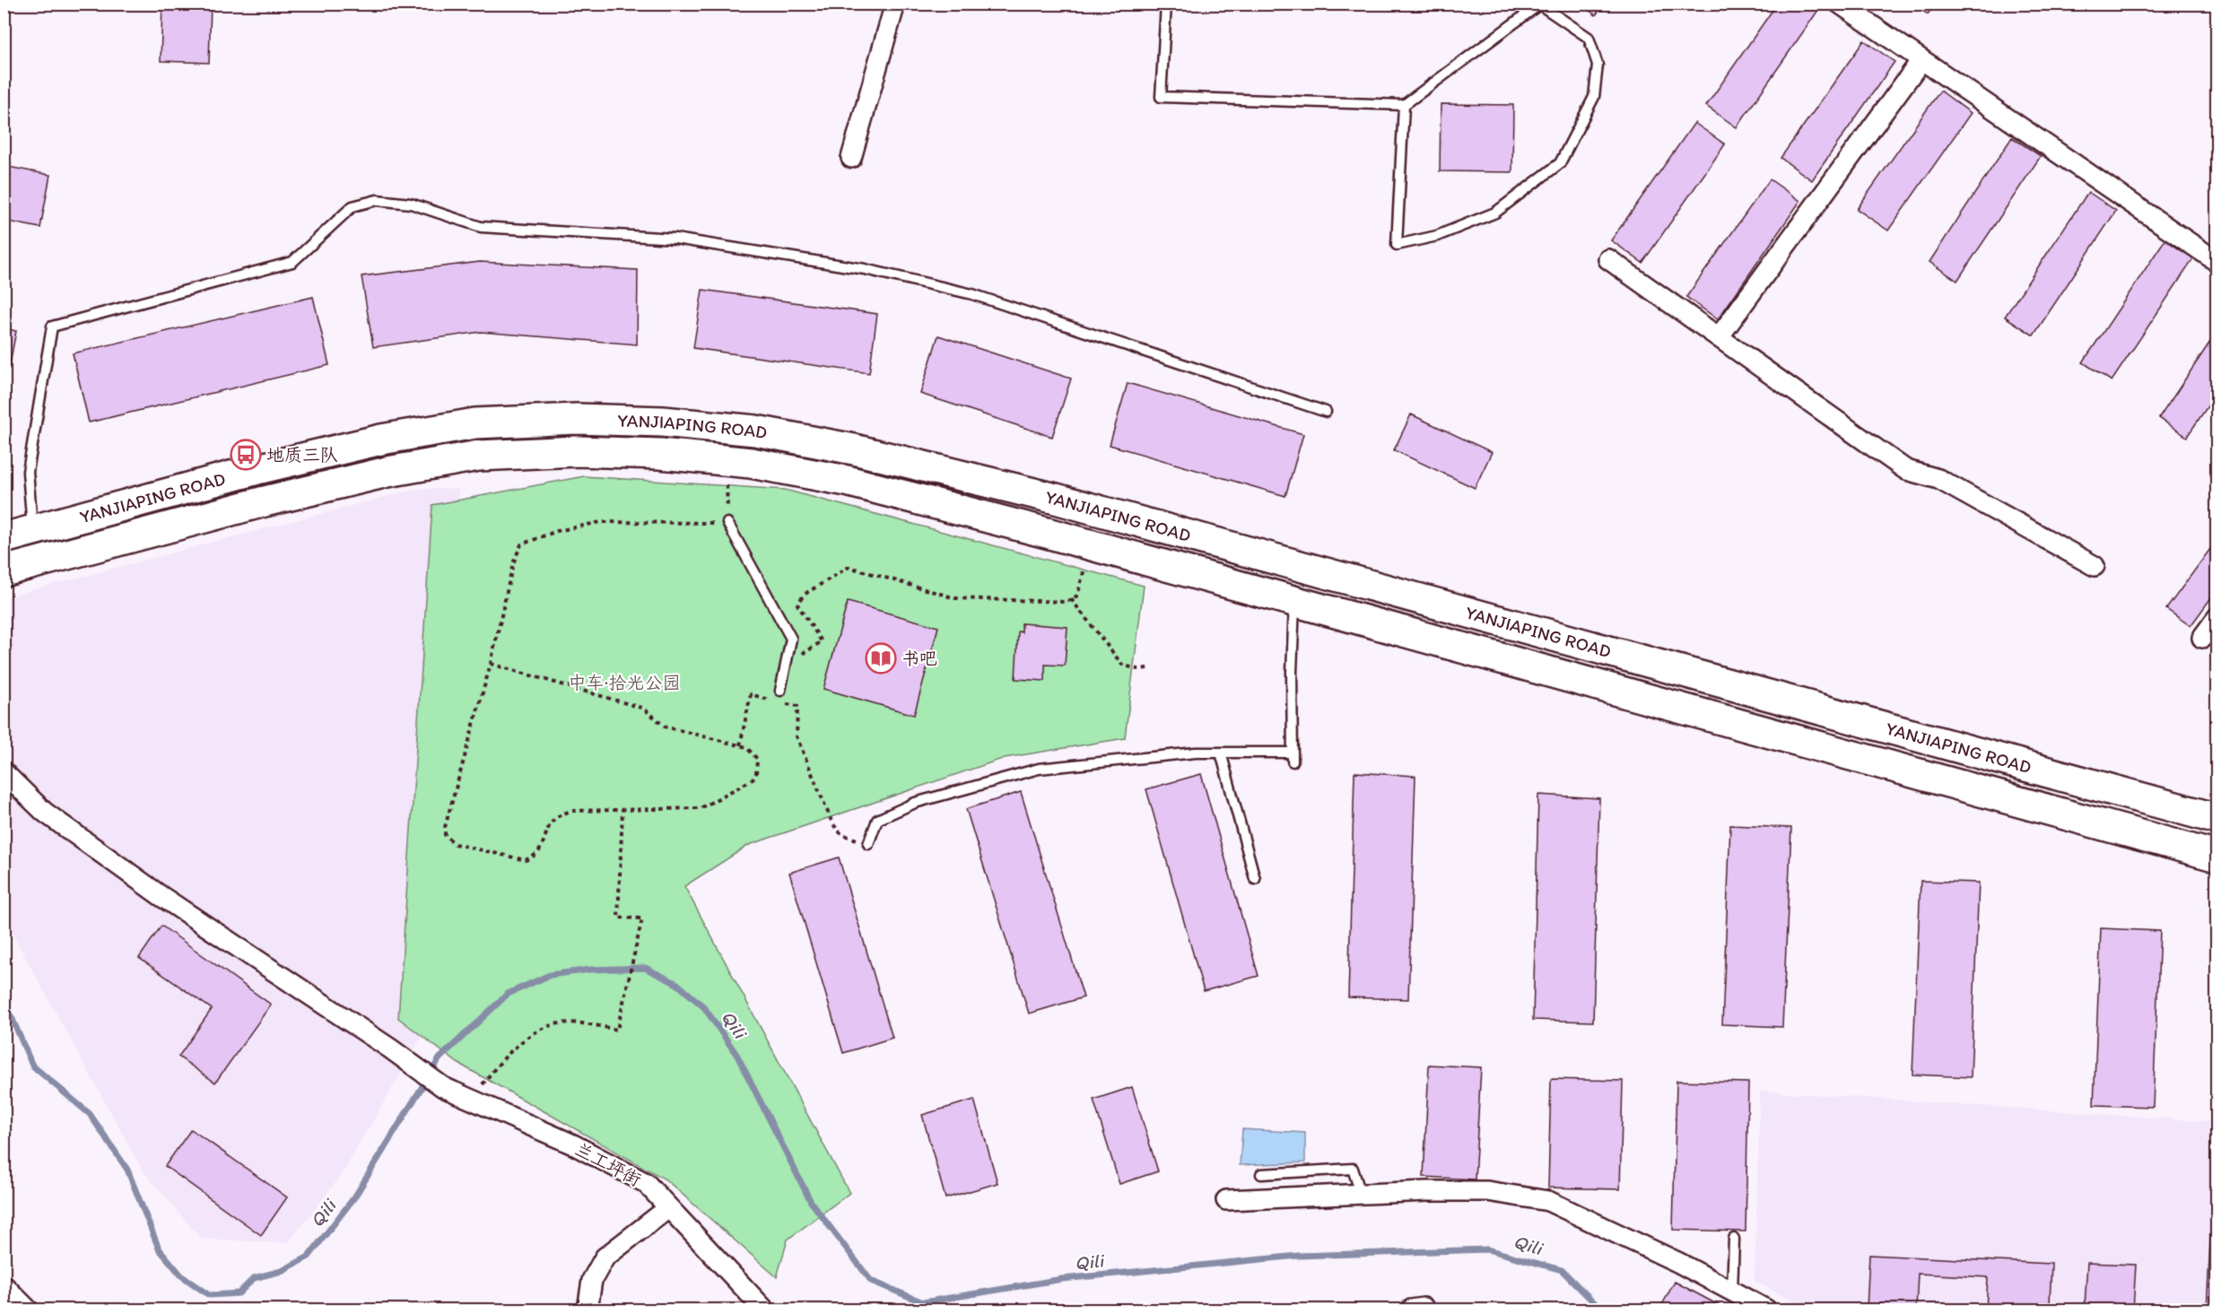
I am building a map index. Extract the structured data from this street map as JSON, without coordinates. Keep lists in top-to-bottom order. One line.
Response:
{"streets":{"highway":["YANJIAPING ROAD"],"street":["兰工坪街"]},"water":["Qili"],"parks":["中车·拾光公园"],"places":{"bus stop":["地质三队"],"library":["书吧"]}}
